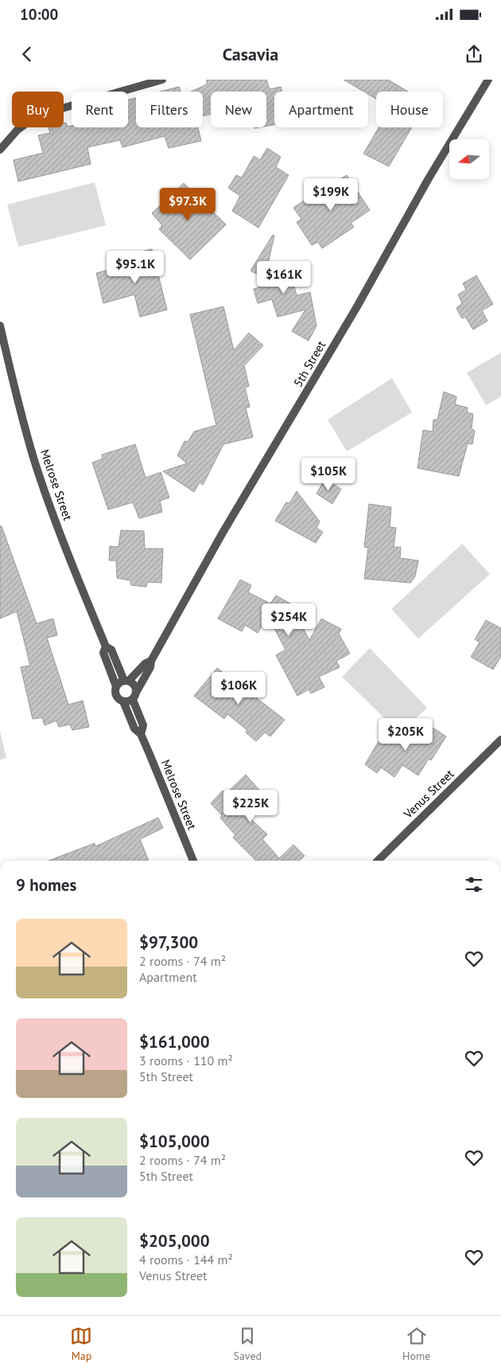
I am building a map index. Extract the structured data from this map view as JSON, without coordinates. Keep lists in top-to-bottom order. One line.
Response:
{"streets":{"street":["5th Street","Melrose Street","Venus Street"]},"crossings":[["5th Street","Melrose Street"]],"north":"left","page":{"status":"10:00","header":"Casavia","chip":["Buy","Rent","Filters","New","Apartment","House"],"price":["$199K","$97.3K","$95.1K","$161K","$105K","$254K","$106K","$205K","$225K"],"heading":"9 homes","list":[{"name":"$97,300","note":"2 rooms · 74 m² · Apartment"},{"name":"$161,000","note":"3 rooms · 110 m² · 5th Street"},{"name":"$105,000","note":"2 rooms · 74 m² · 5th Street"},{"name":"$205,000","note":"4 rooms · 144 m² · Venus Street"}],"tabs":["Map","Saved","Home"]}}
